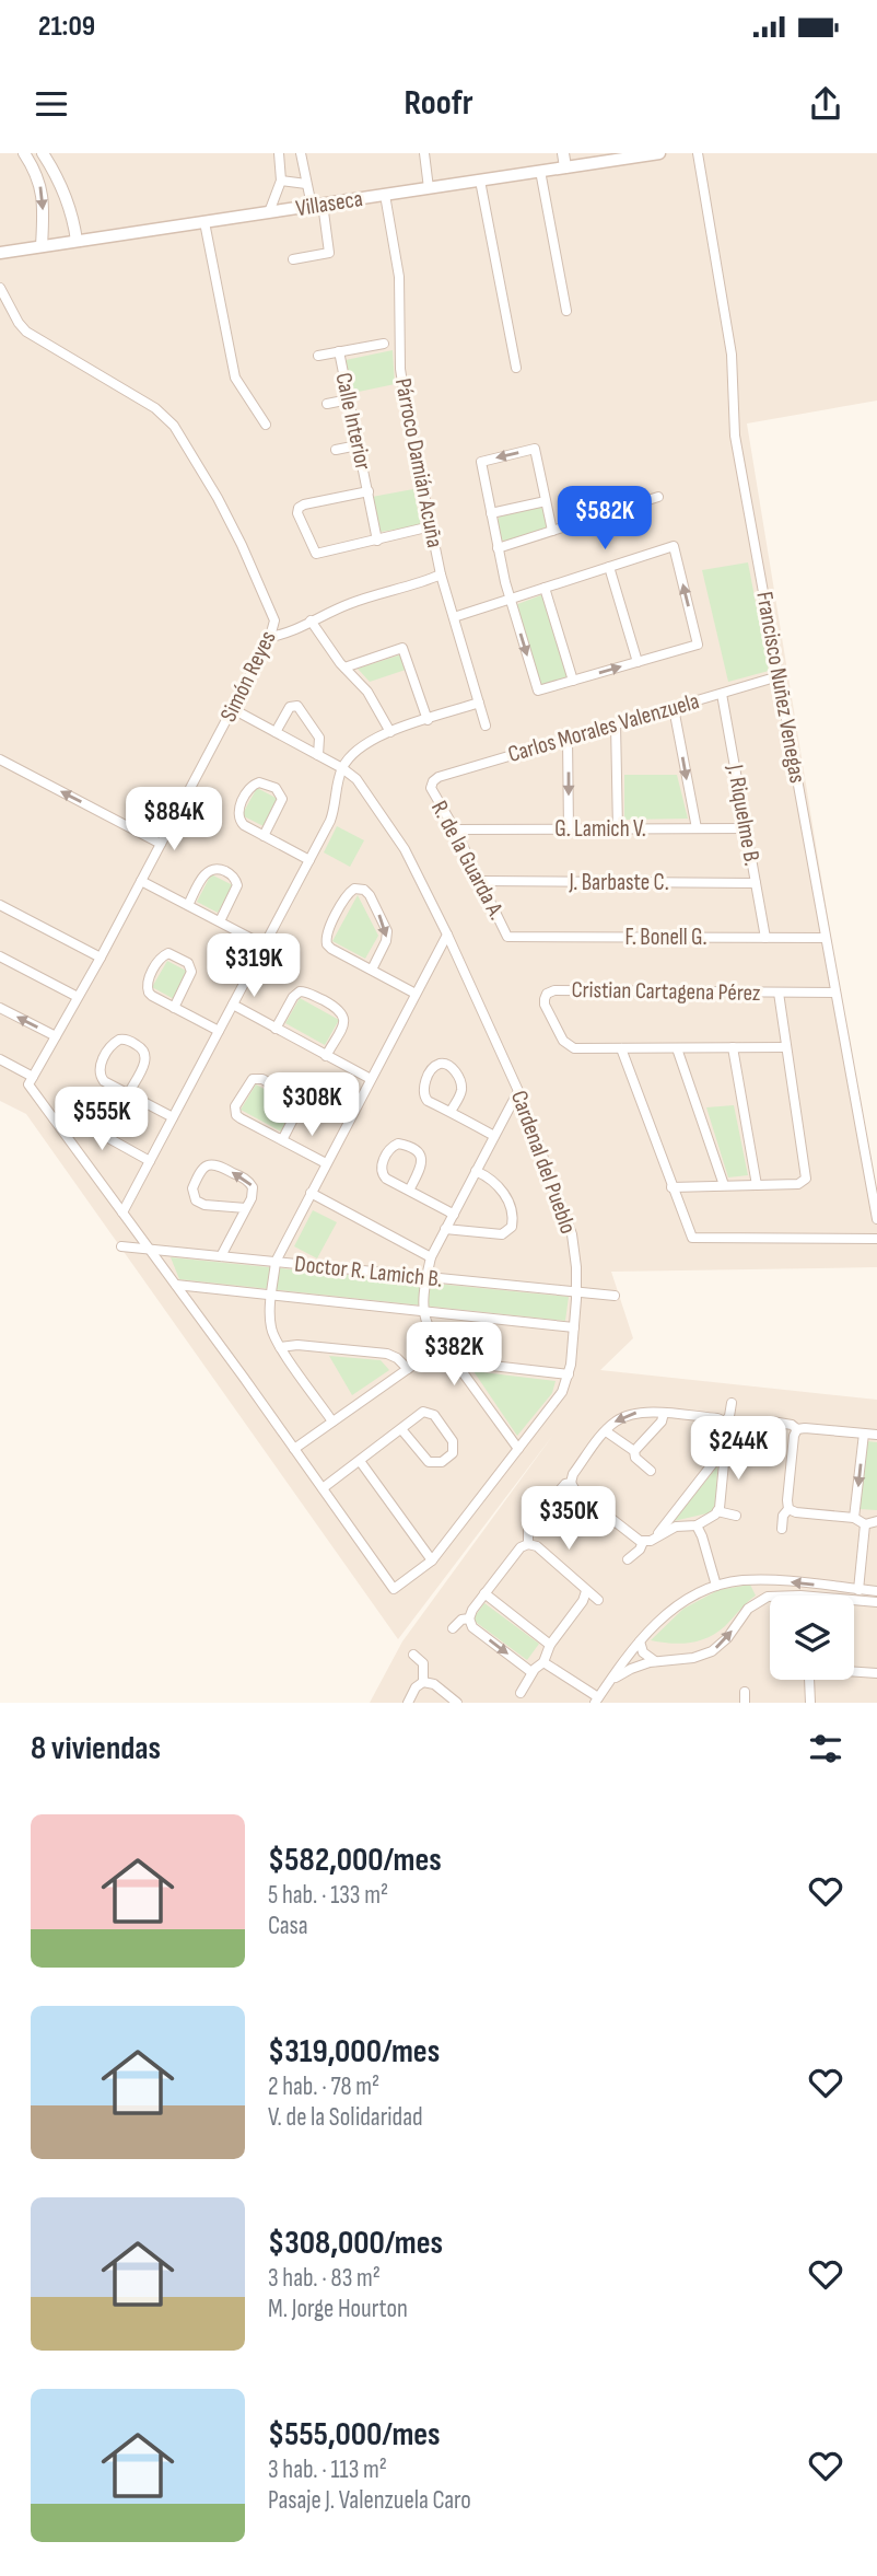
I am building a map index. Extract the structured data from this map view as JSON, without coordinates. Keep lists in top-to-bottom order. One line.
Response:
{"streets":{"main road":["Villaseca"],"street":["Calle Interior","Párroco Damián Acuña","Simón Reyes","Francisco Nuñez Venegas","Carlos Morales Valenzuela","J. Riquelme B.","G. Lamich V.","R. de la Guarda A.","J. Barbaste C.","F. Bonell G.","Cristian Cartagena Pérez","Cardenal del Pueblo","Doctor R. Lamich B."]},"crossings":[["Villaseca","Párroco Damián Acuña"],["Calle Interior","Párroco Damián Acuña"],["Simón Reyes","Cardenal del Pueblo"],["Francisco Nuñez Venegas","Carlos Morales Valenzuela"],["Francisco Nuñez Venegas","F. Bonell G."],["Francisco Nuñez Venegas","Cristian Cartagena Pérez"],["Carlos Morales Valenzuela","J. Riquelme B."],["Carlos Morales Valenzuela","R. de la Guarda A."],["J. Riquelme B.","G. Lamich V."],["J. Riquelme B.","J. Barbaste C."],["J. Riquelme B.","F. Bonell G."],["G. Lamich V.","R. de la Guarda A."],["R. de la Guarda A.","J. Barbaste C."],["R. de la Guarda A.","F. Bonell G."],["Cardenal del Pueblo","Doctor R. Lamich B."]],"page":{"status":"21:09","header":"Roofr","price":["$582K","$884K","$319K","$308K","$555K","$382K","$244K","$350K"],"heading":"8 viviendas","list":[{"name":"$582,000/mes","note":"5 hab. · 133 m² · Casa"},{"name":"$319,000/mes","note":"2 hab. · 78 m² · V. de la Solidaridad"},{"name":"$308,000/mes","note":"3 hab. · 83 m² · M. Jorge Hourton"},{"name":"$555,000/mes","note":"3 hab. · 113 m² · Pasaje J. Valenzuela Caro"}]}}
